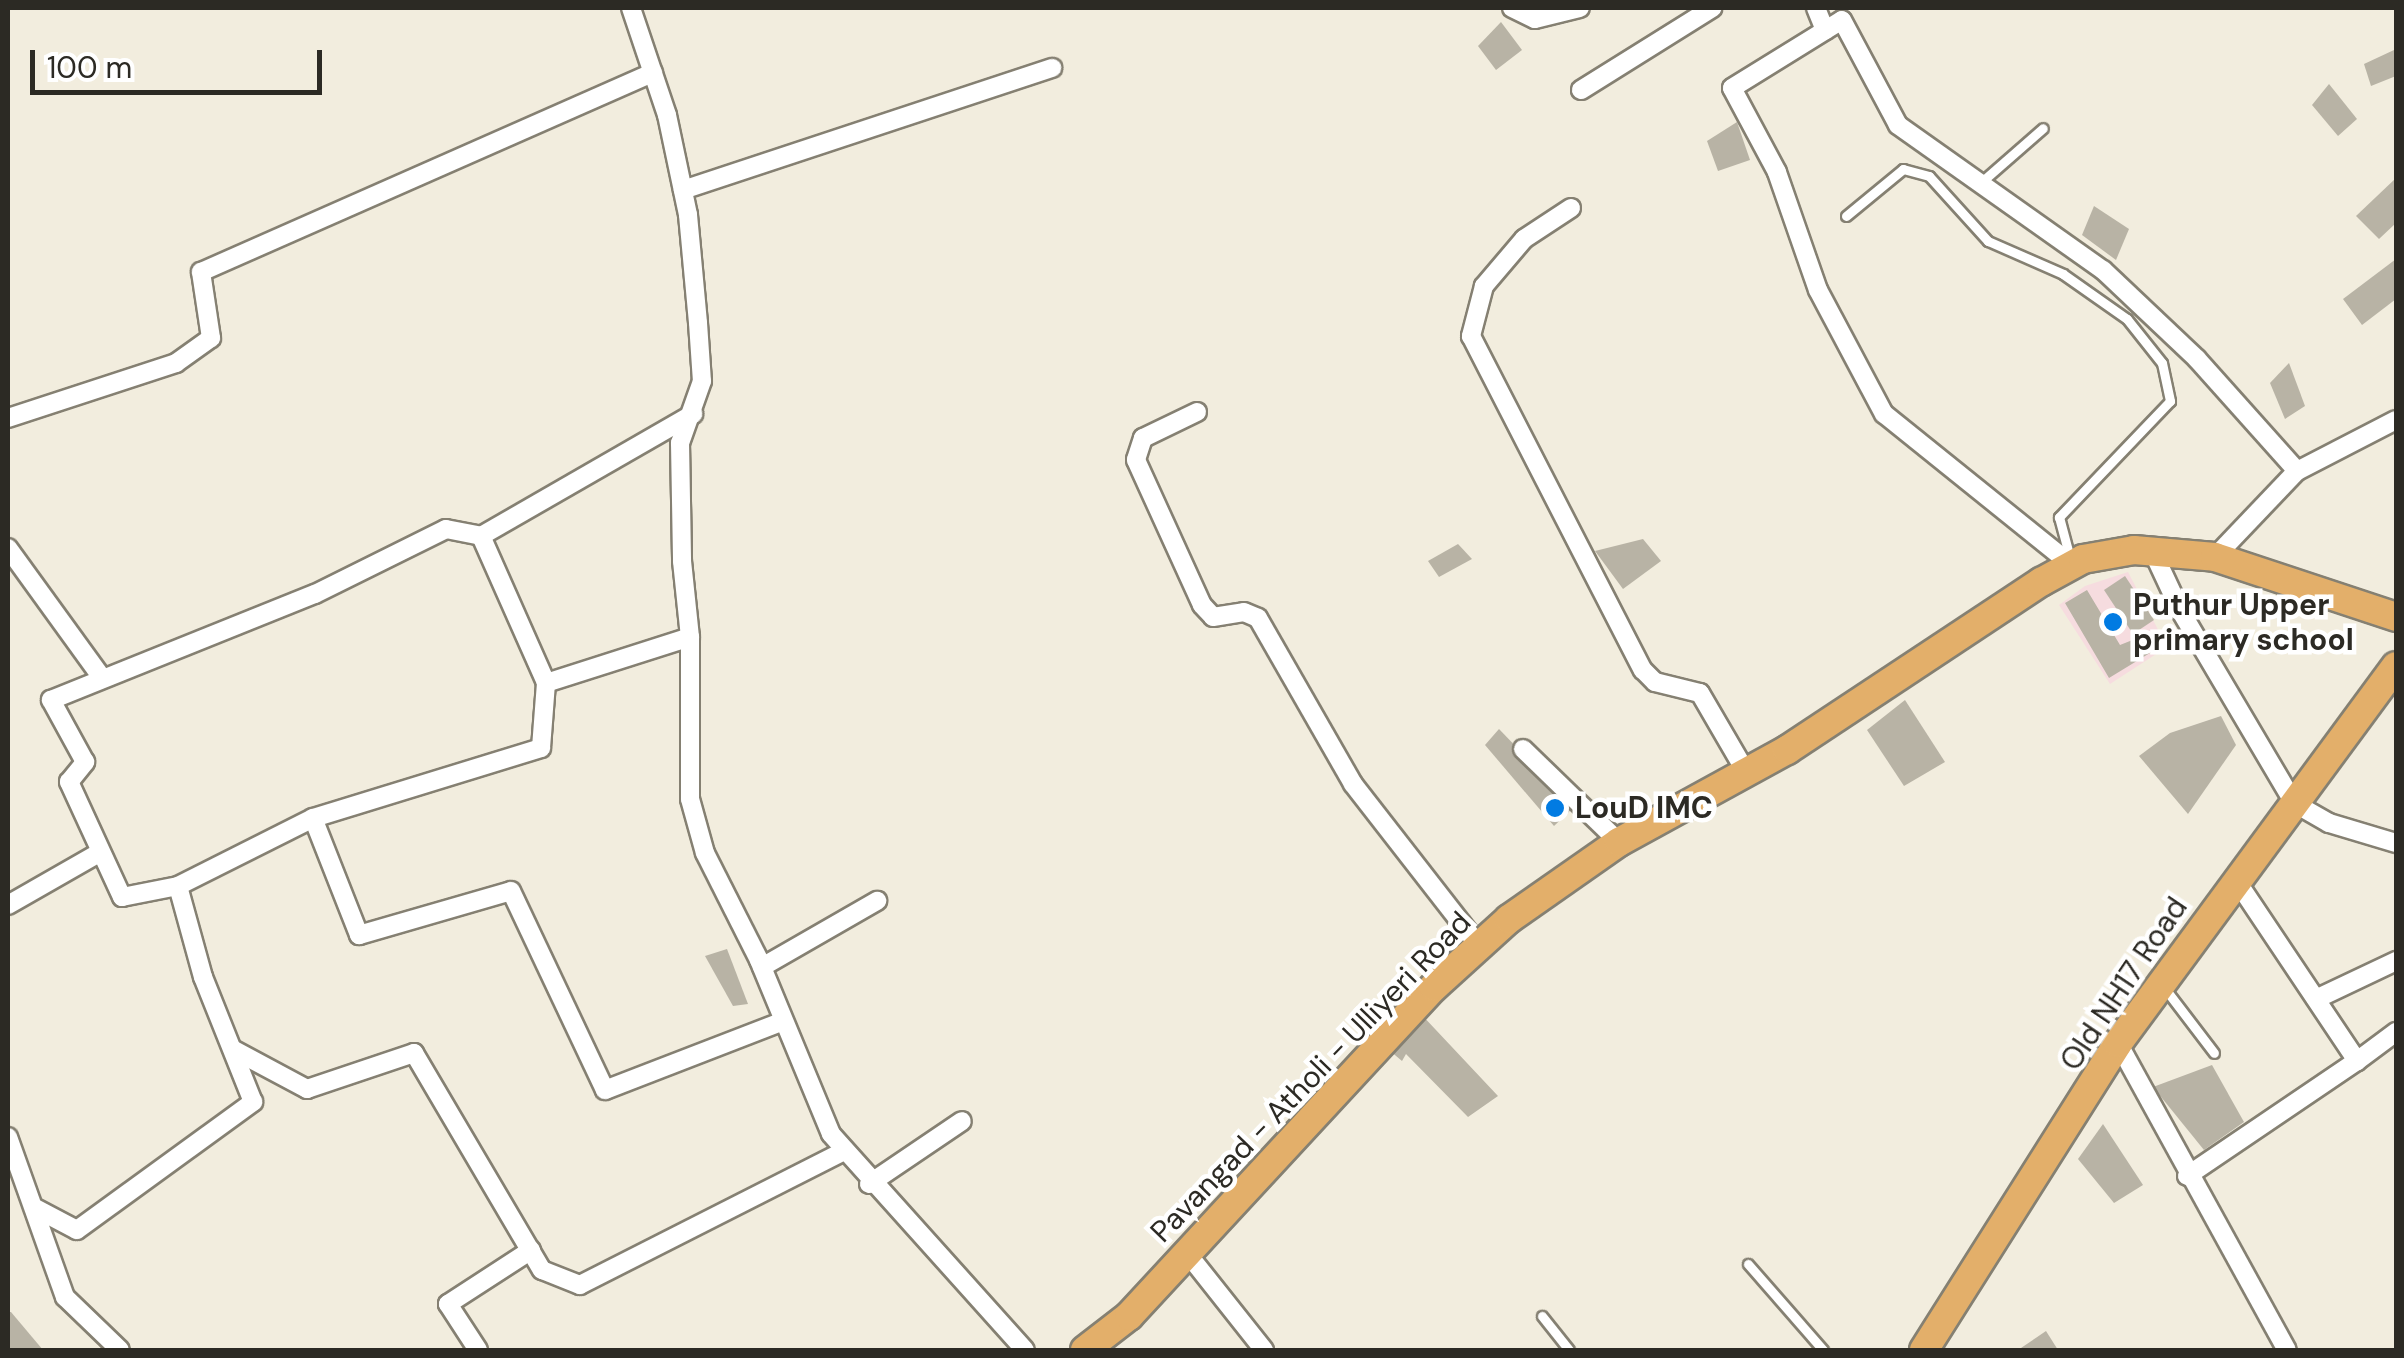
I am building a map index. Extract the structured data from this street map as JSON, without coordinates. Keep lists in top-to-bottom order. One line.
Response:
{"streets":{"main road":["Old NH17 Road","Pavangad - Atholi - Ulliyeri Road"]},"places":["Puthur Upper primary school","LouD IMC"],"scale_bar":"100 m"}
